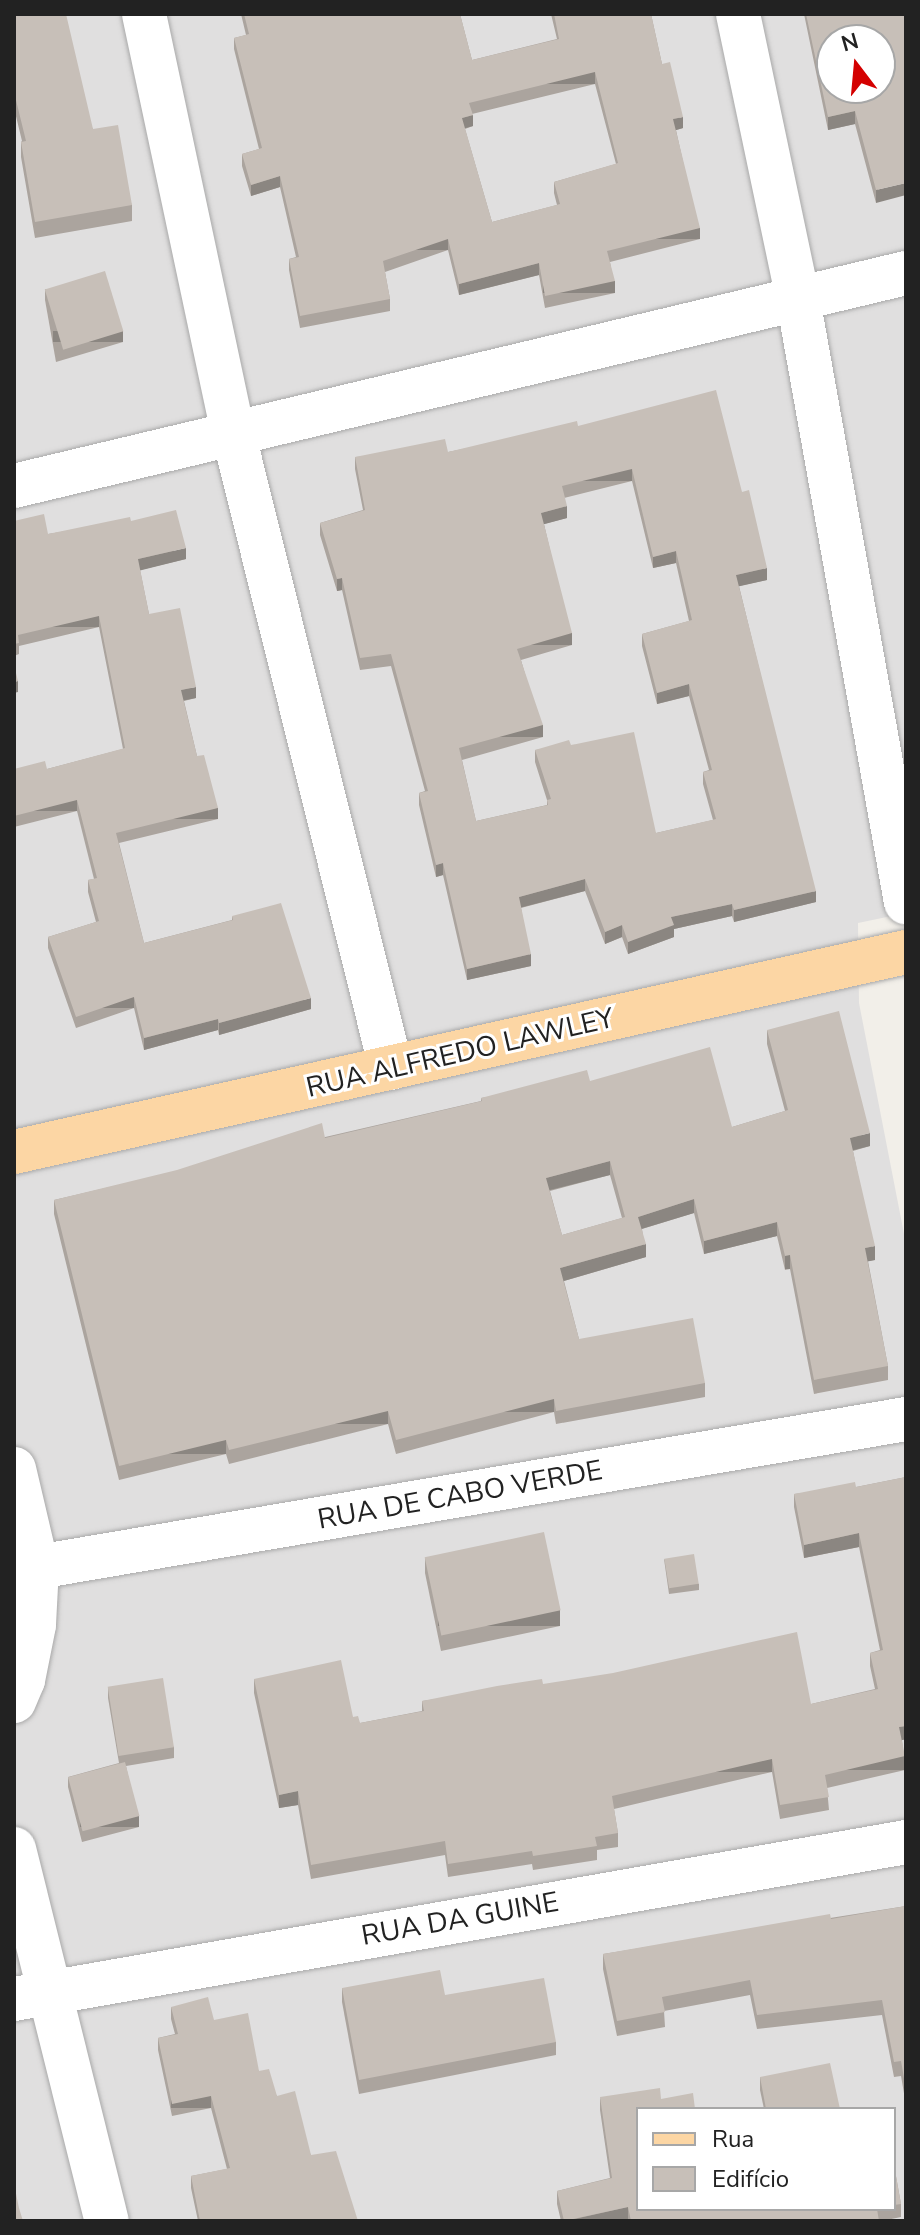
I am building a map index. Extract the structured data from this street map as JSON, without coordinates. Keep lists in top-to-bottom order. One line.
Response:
{"streets":{"main road":["RUA ALFREDO LAWLEY"],"street":["RUA DE CABO VERDE","RUA DA GUINE"]},"legend":["Rua","Edifício"],"north":"top"}
